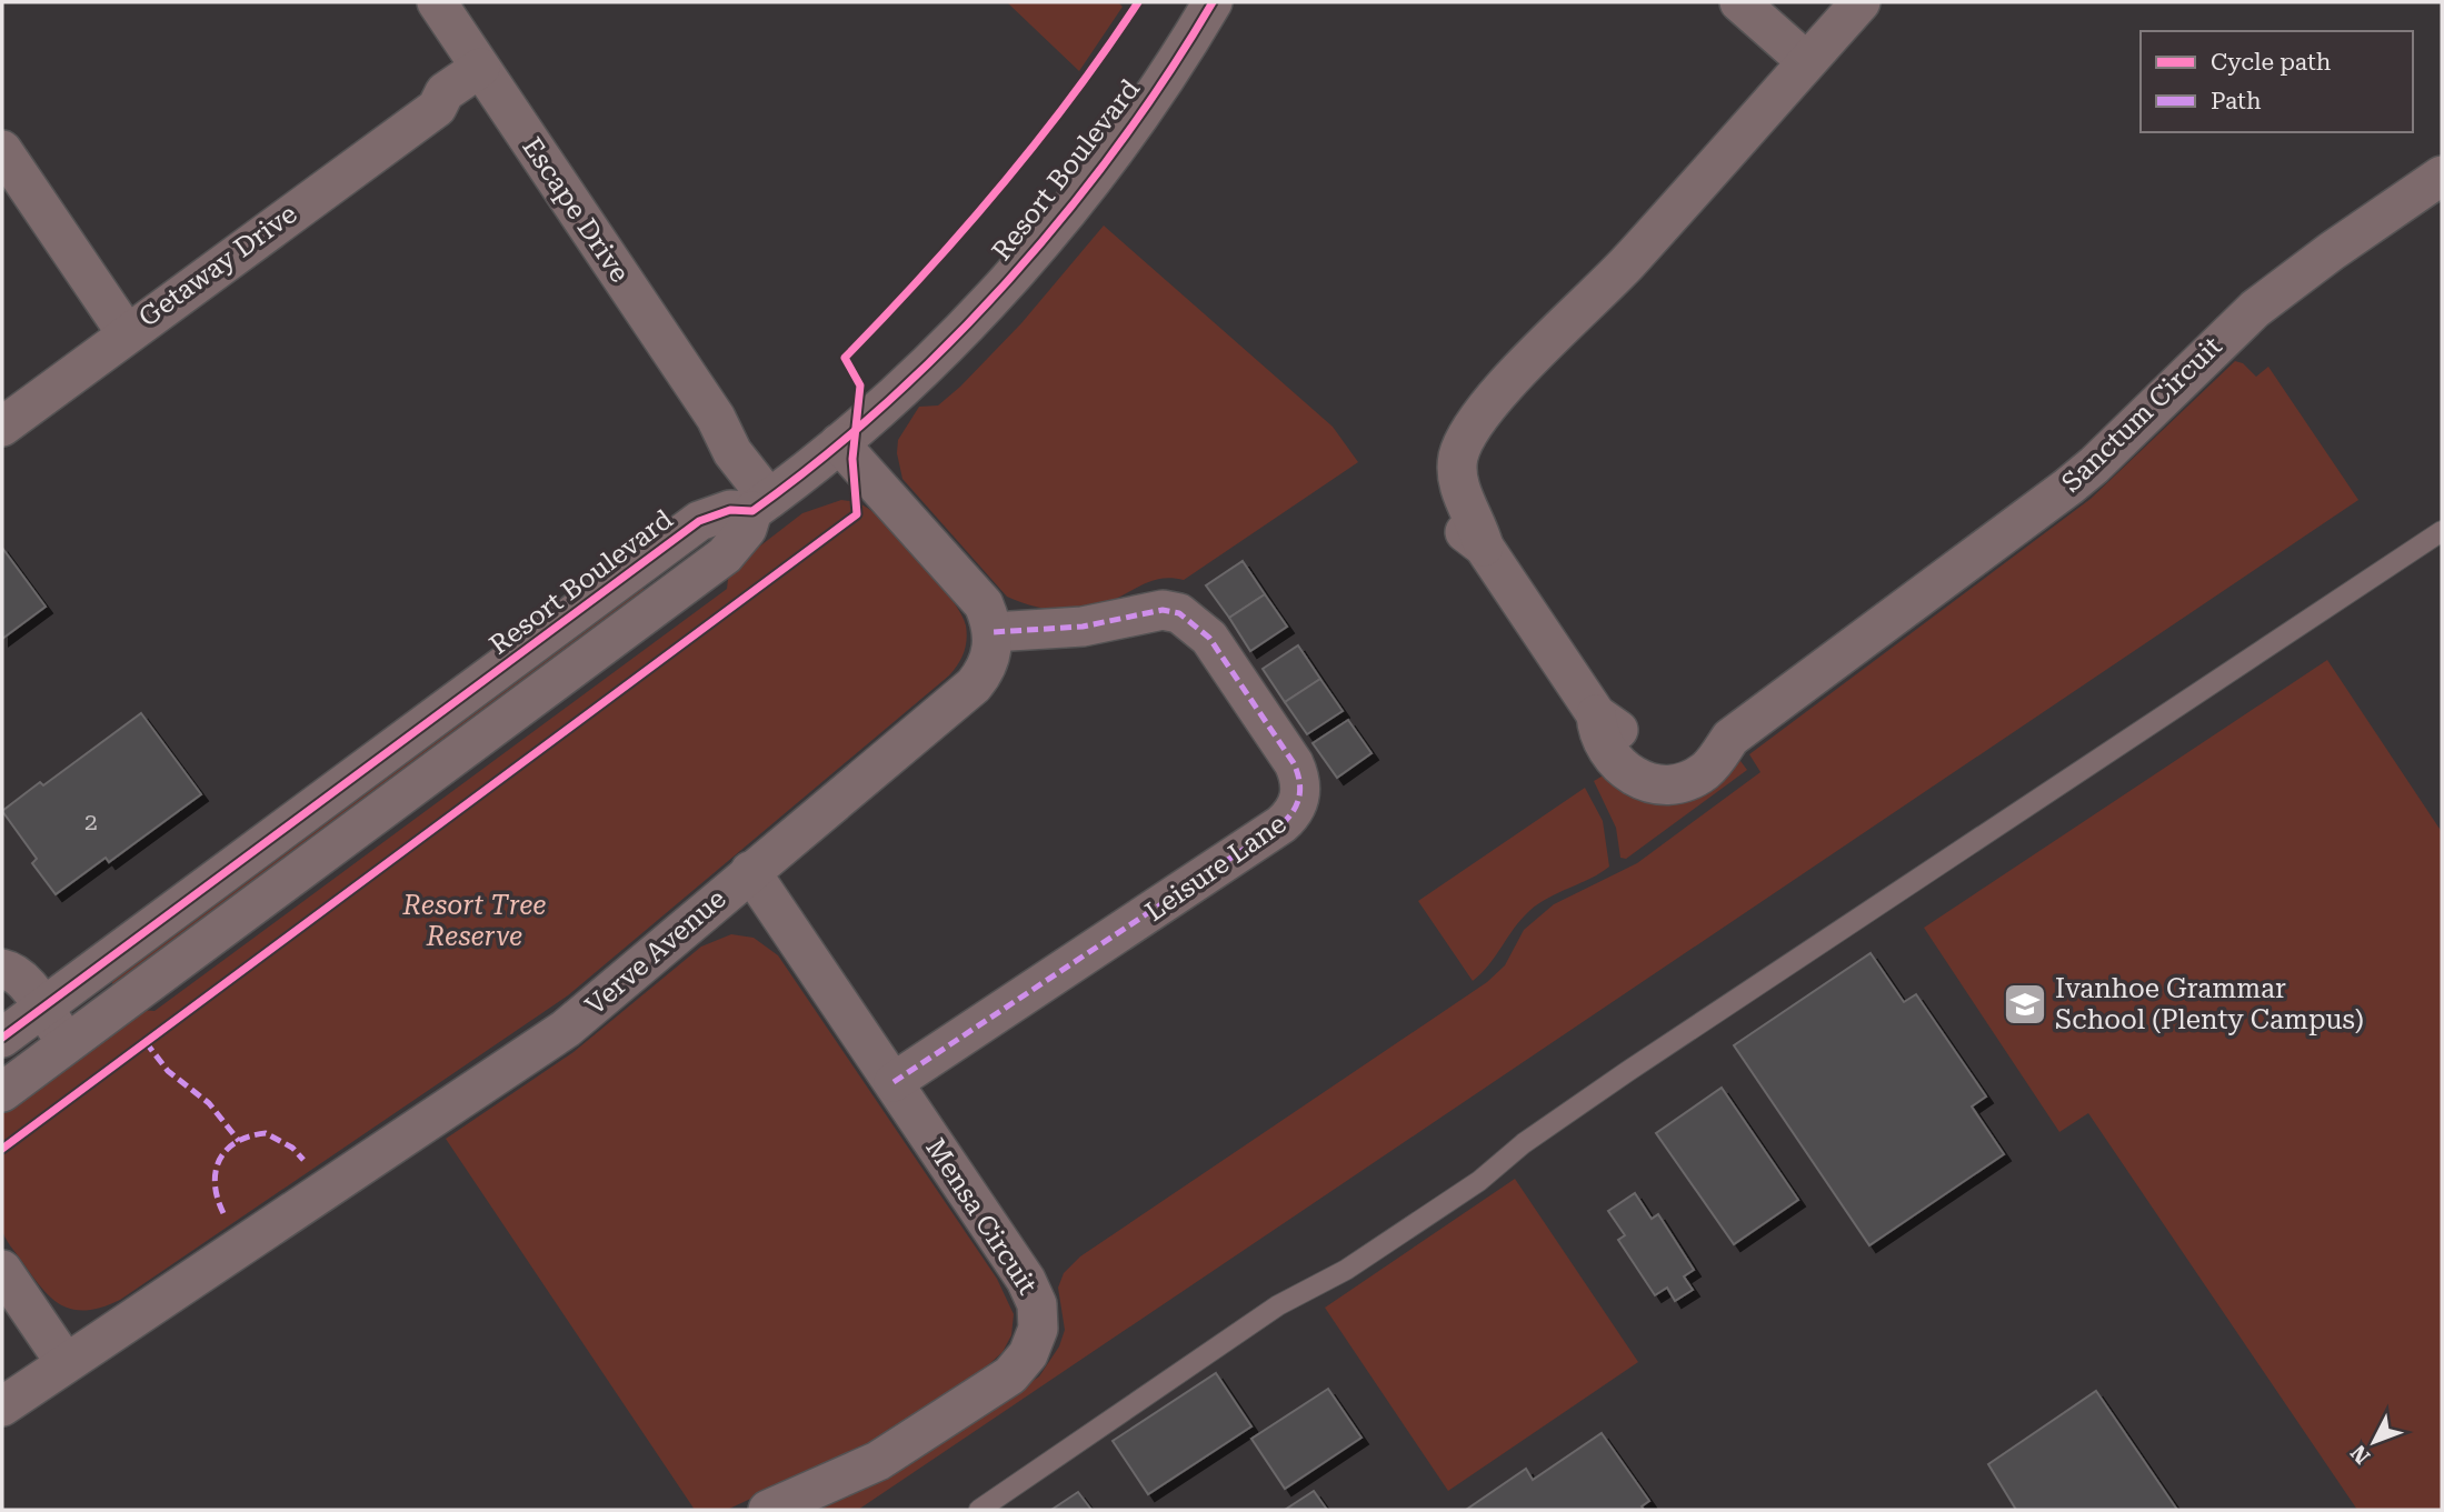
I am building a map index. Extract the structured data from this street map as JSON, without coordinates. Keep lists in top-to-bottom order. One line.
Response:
{"streets":{"street":["Resort Boulevard","Escape Drive","Getaway Drive","Sanctum Circuit","Leisure Lane","Verve Avenue","Mensa Circuit"]},"crossings":[["Resort Boulevard","Escape Drive"],["Escape Drive","Getaway Drive"],["Leisure Lane","Verve Avenue"],["Leisure Lane","Mensa Circuit"],["Verve Avenue","Mensa Circuit"]],"parks":["Resort Tree Reserve"],"places":{"school or university":["Ivanhoe Grammar School (Plenty Campus)"]},"house_numbers":["2"],"legend":["Cycle path","Path"],"north":"bottom left"}
